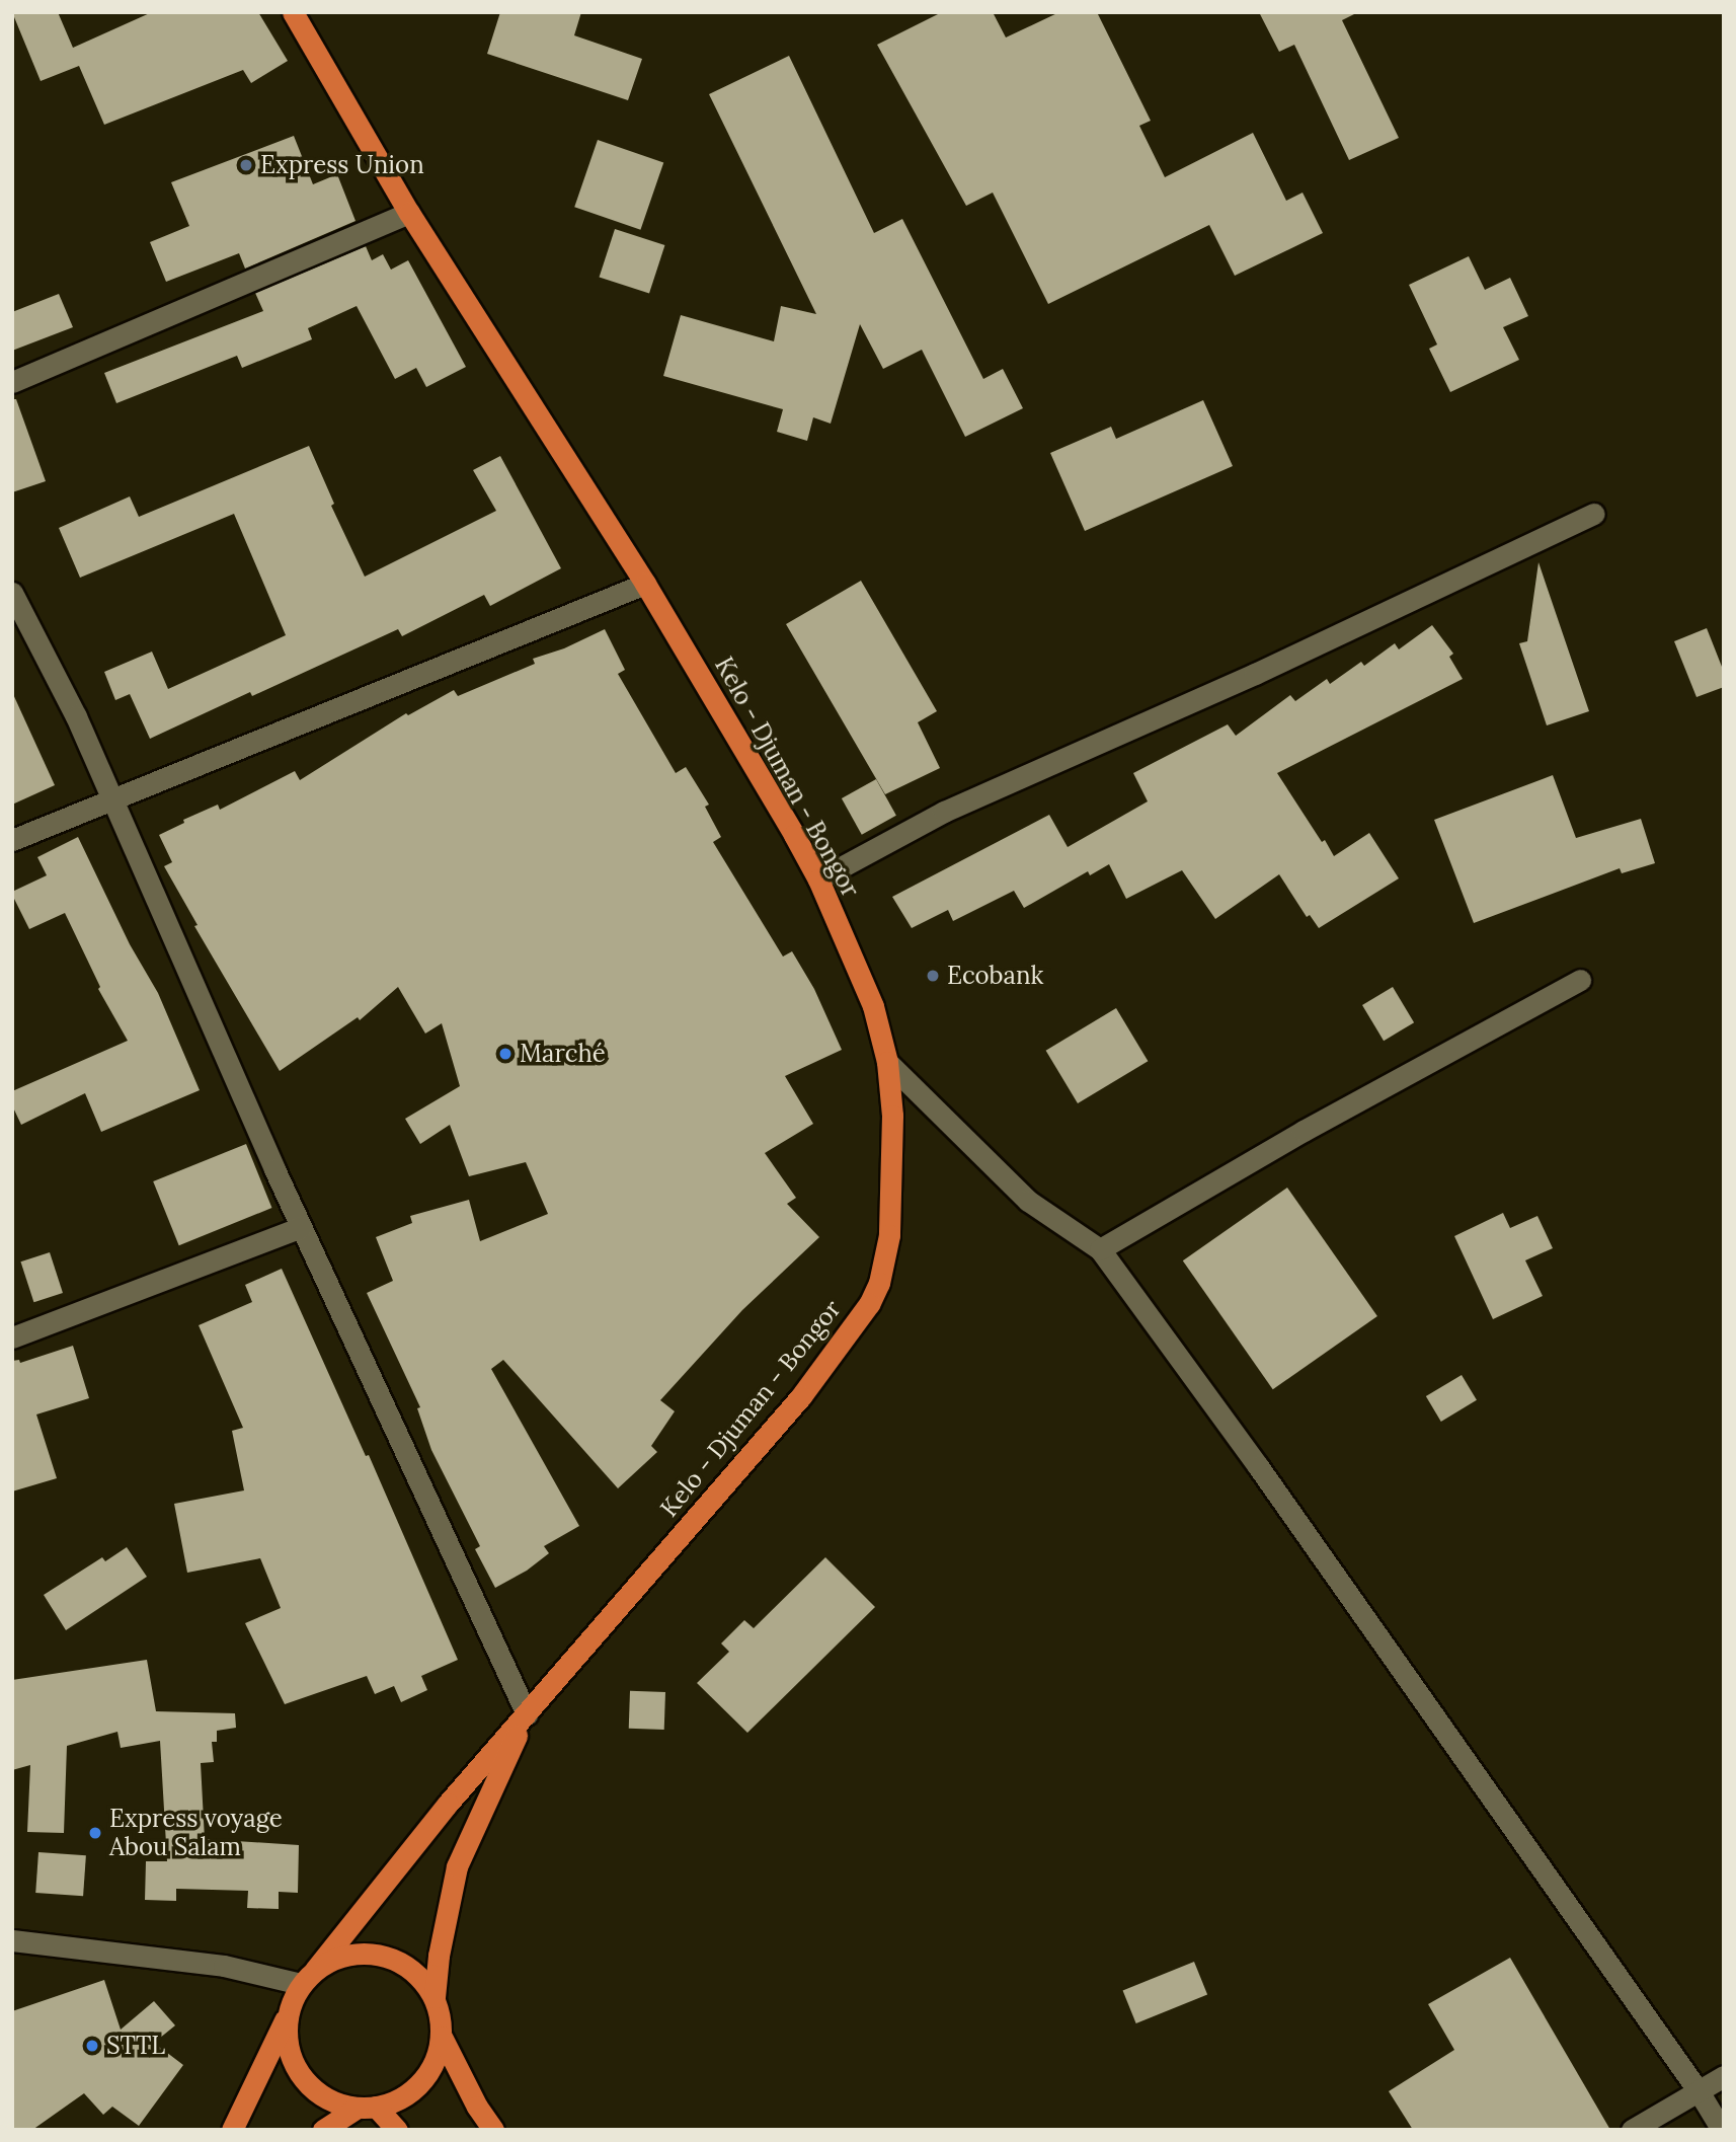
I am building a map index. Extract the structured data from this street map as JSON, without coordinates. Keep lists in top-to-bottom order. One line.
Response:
{"streets":{"highway":["Kelo - Djuman - Bongor"]},"places":["Express Union","Ecobank","Marché","Express voyage Abou Salam","STTL"]}
